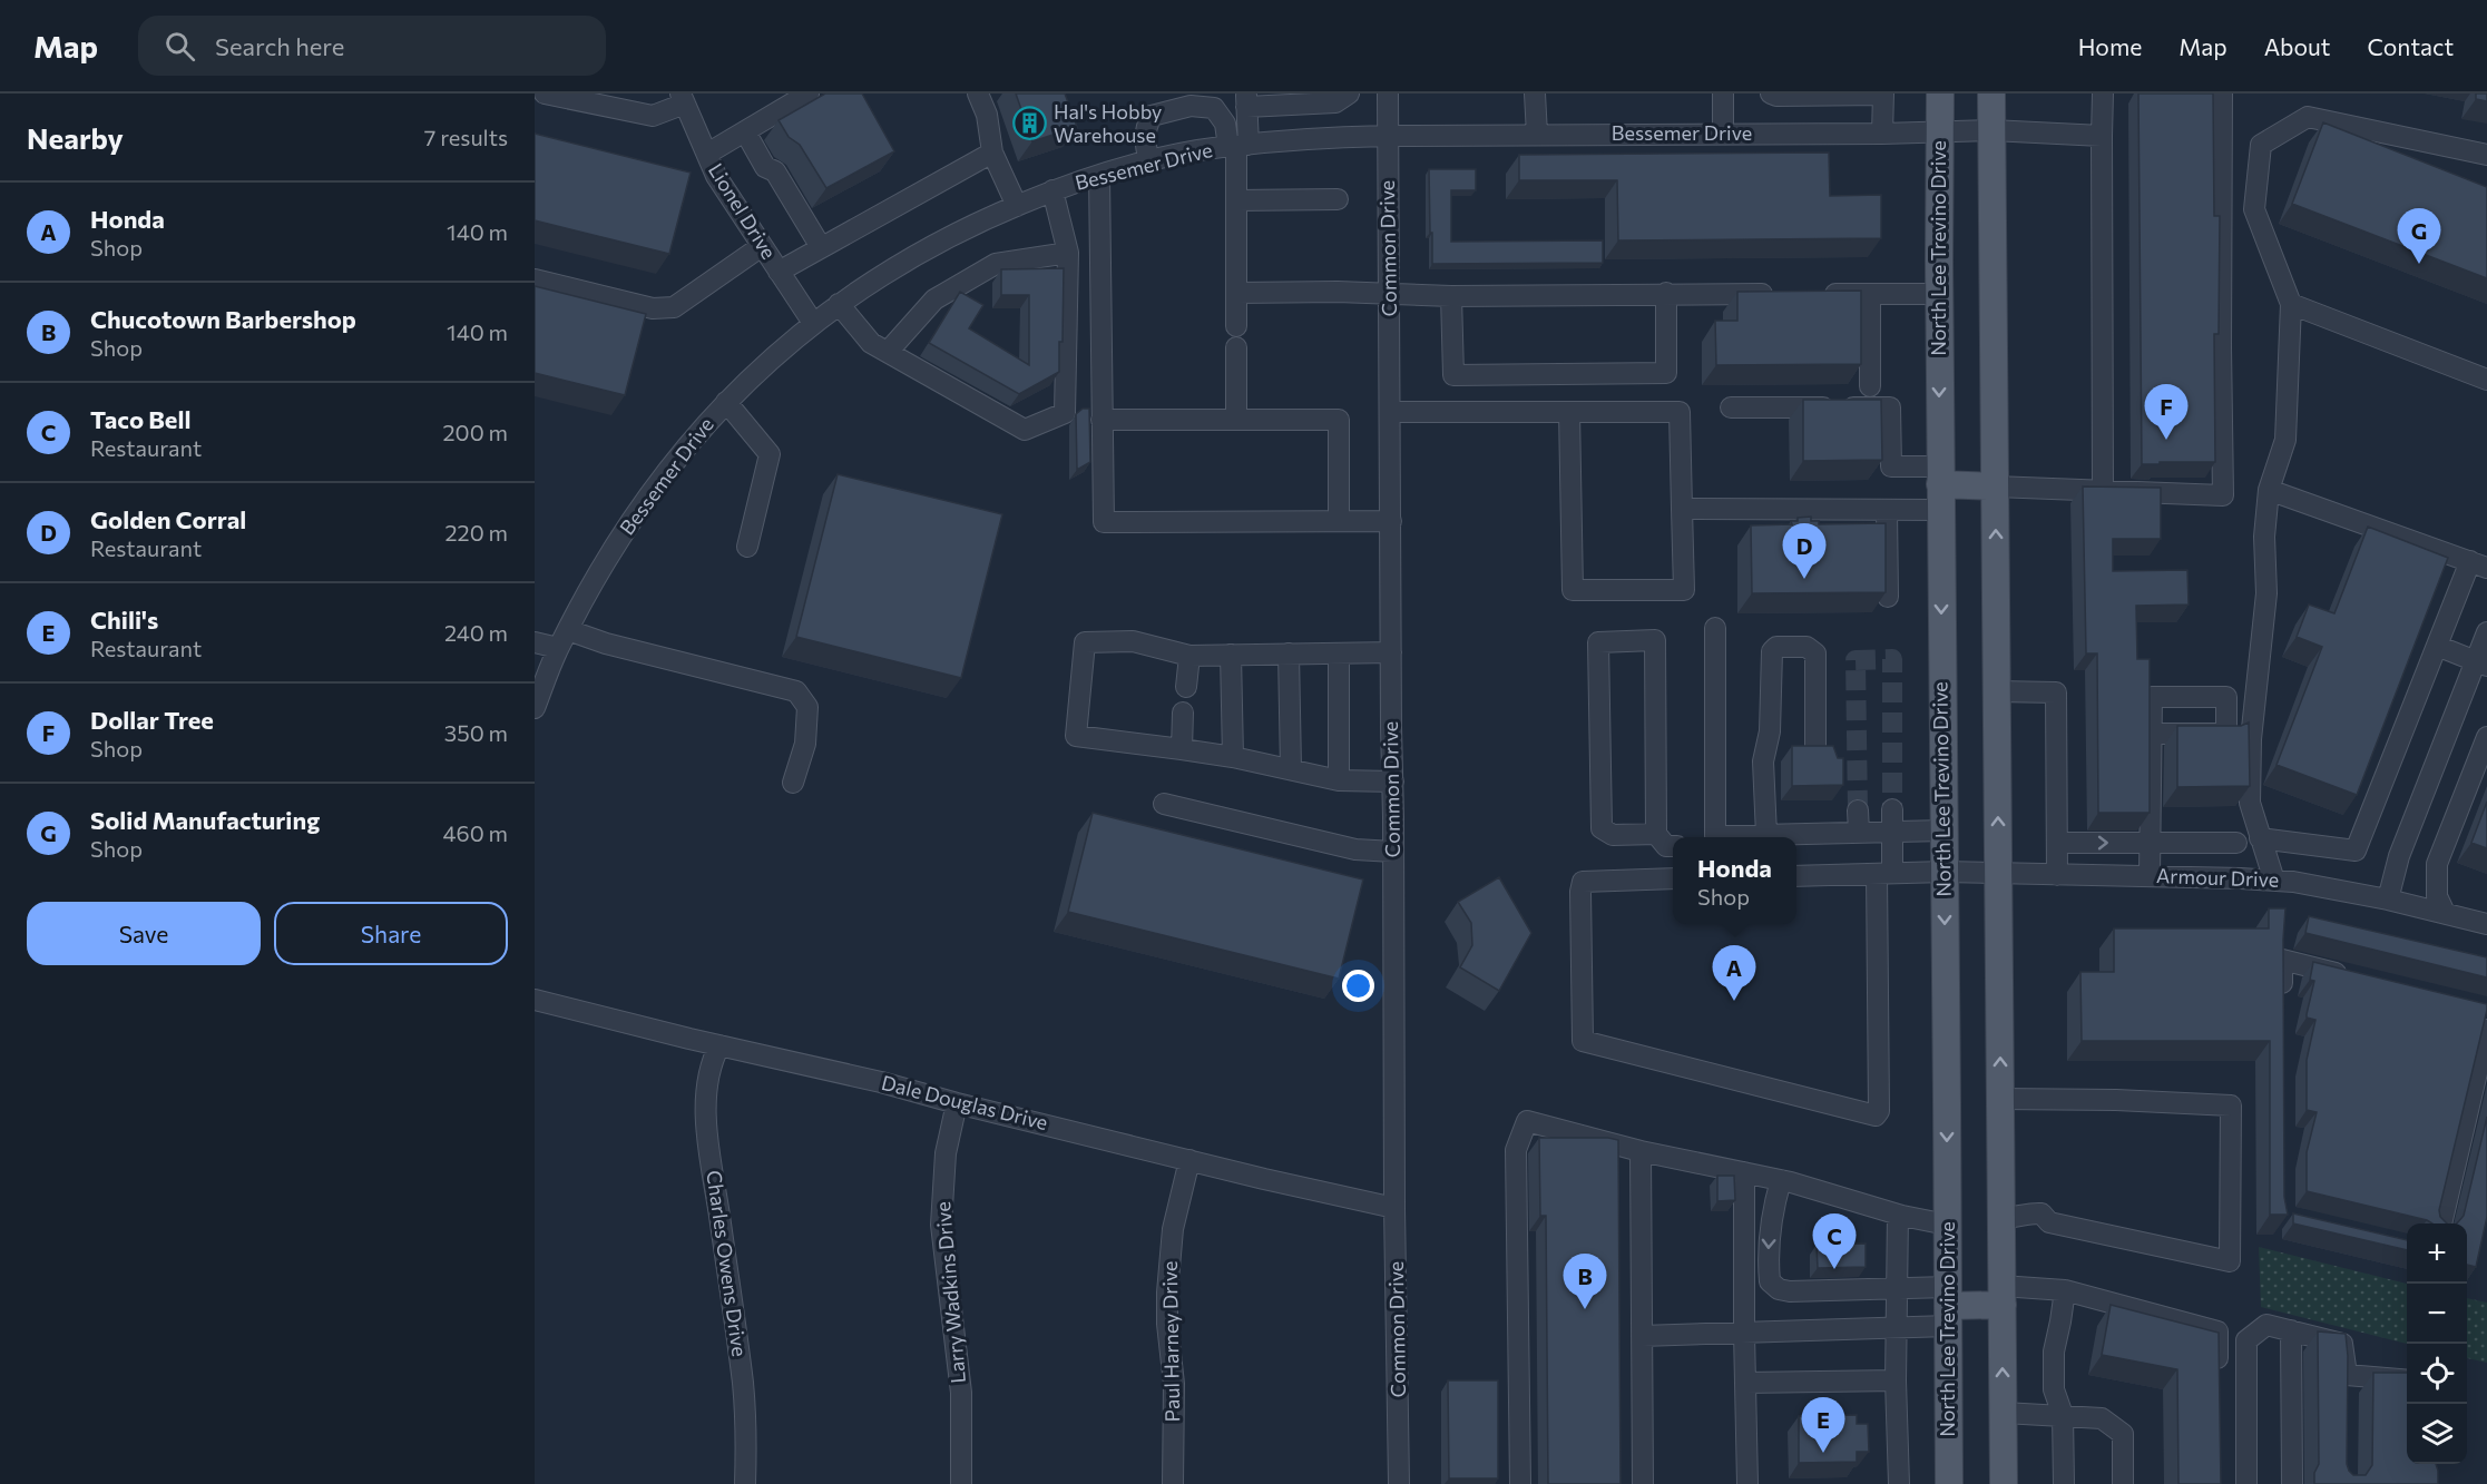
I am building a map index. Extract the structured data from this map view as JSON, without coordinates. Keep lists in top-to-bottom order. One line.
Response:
{"streets":{"main road":["North Lee Trevino Drive"],"street":["Bessemer Drive","Lionel Drive","Common Drive","Armour Drive","Dale Douglas Drive","Charles Owens Drive","Larry Wadkins Drive","Paul Harney Drive"]},"crossings":[["Bessemer Drive","Lionel Drive"],["Bessemer Drive","Common Drive"],["Bessemer Drive","North Lee Trevino Drive"],["Common Drive","Dale Douglas Drive"],["North Lee Trevino Drive","Armour Drive"],["Dale Douglas Drive","Charles Owens Drive"],["Dale Douglas Drive","Larry Wadkins Drive"],["Dale Douglas Drive","Paul Harney Drive"]],"places":{"building":["Hal's Hobby Warehouse"]},"page":{"header":"Map","search":"Search here","nav":["Home","Map","About","Contact"],"heading":["Nearby","7 results"],"list":[{"mark":"A","name":"Honda","note":"Shop","value":"140 m"},{"mark":"B","name":"Chucotown Barbershop","note":"Shop","value":"140 m"},{"mark":"C","name":"Taco Bell","note":"Restaurant","value":"200 m"},{"mark":"D","name":"Golden Corral","note":"Restaurant","value":"220 m"},{"mark":"E","name":"Chili's","note":"Restaurant","value":"240 m"},{"mark":"F","name":"Dollar Tree","note":"Shop","value":"350 m"},{"mark":"G","name":"Solid Manufacturing","note":"Shop","value":"460 m"}],"pins":["G","F","D","A","C","B","E"],"popup":["Honda","Shop"],"buttons":["Save","Share"],"map_buttons":["+","−"]}}
